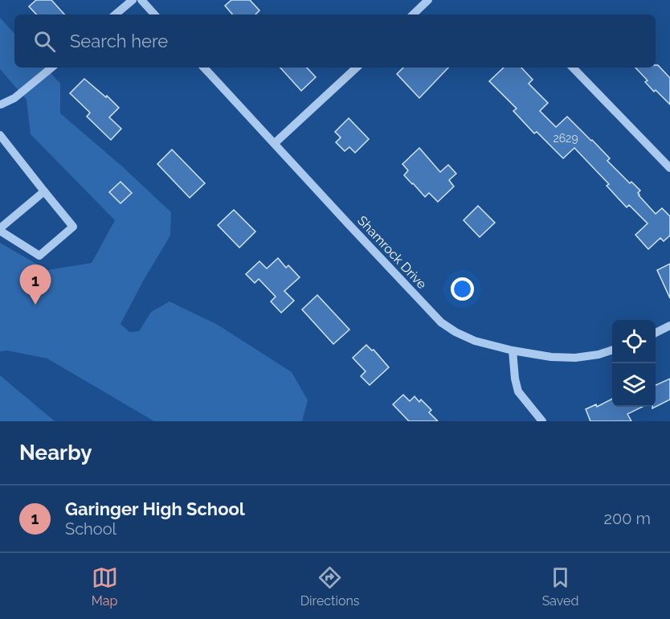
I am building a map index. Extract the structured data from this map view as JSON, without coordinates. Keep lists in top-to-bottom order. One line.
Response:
{"streets":{"street":["Shamrock Drive"]},"house_numbers":["2629"],"page":{"search":"Search here","pins":"1","heading":"Nearby","list":[{"mark":"1","name":"Garinger High School","note":"School","value":"200 m"}],"nav":["Map","Directions","Saved"]}}
